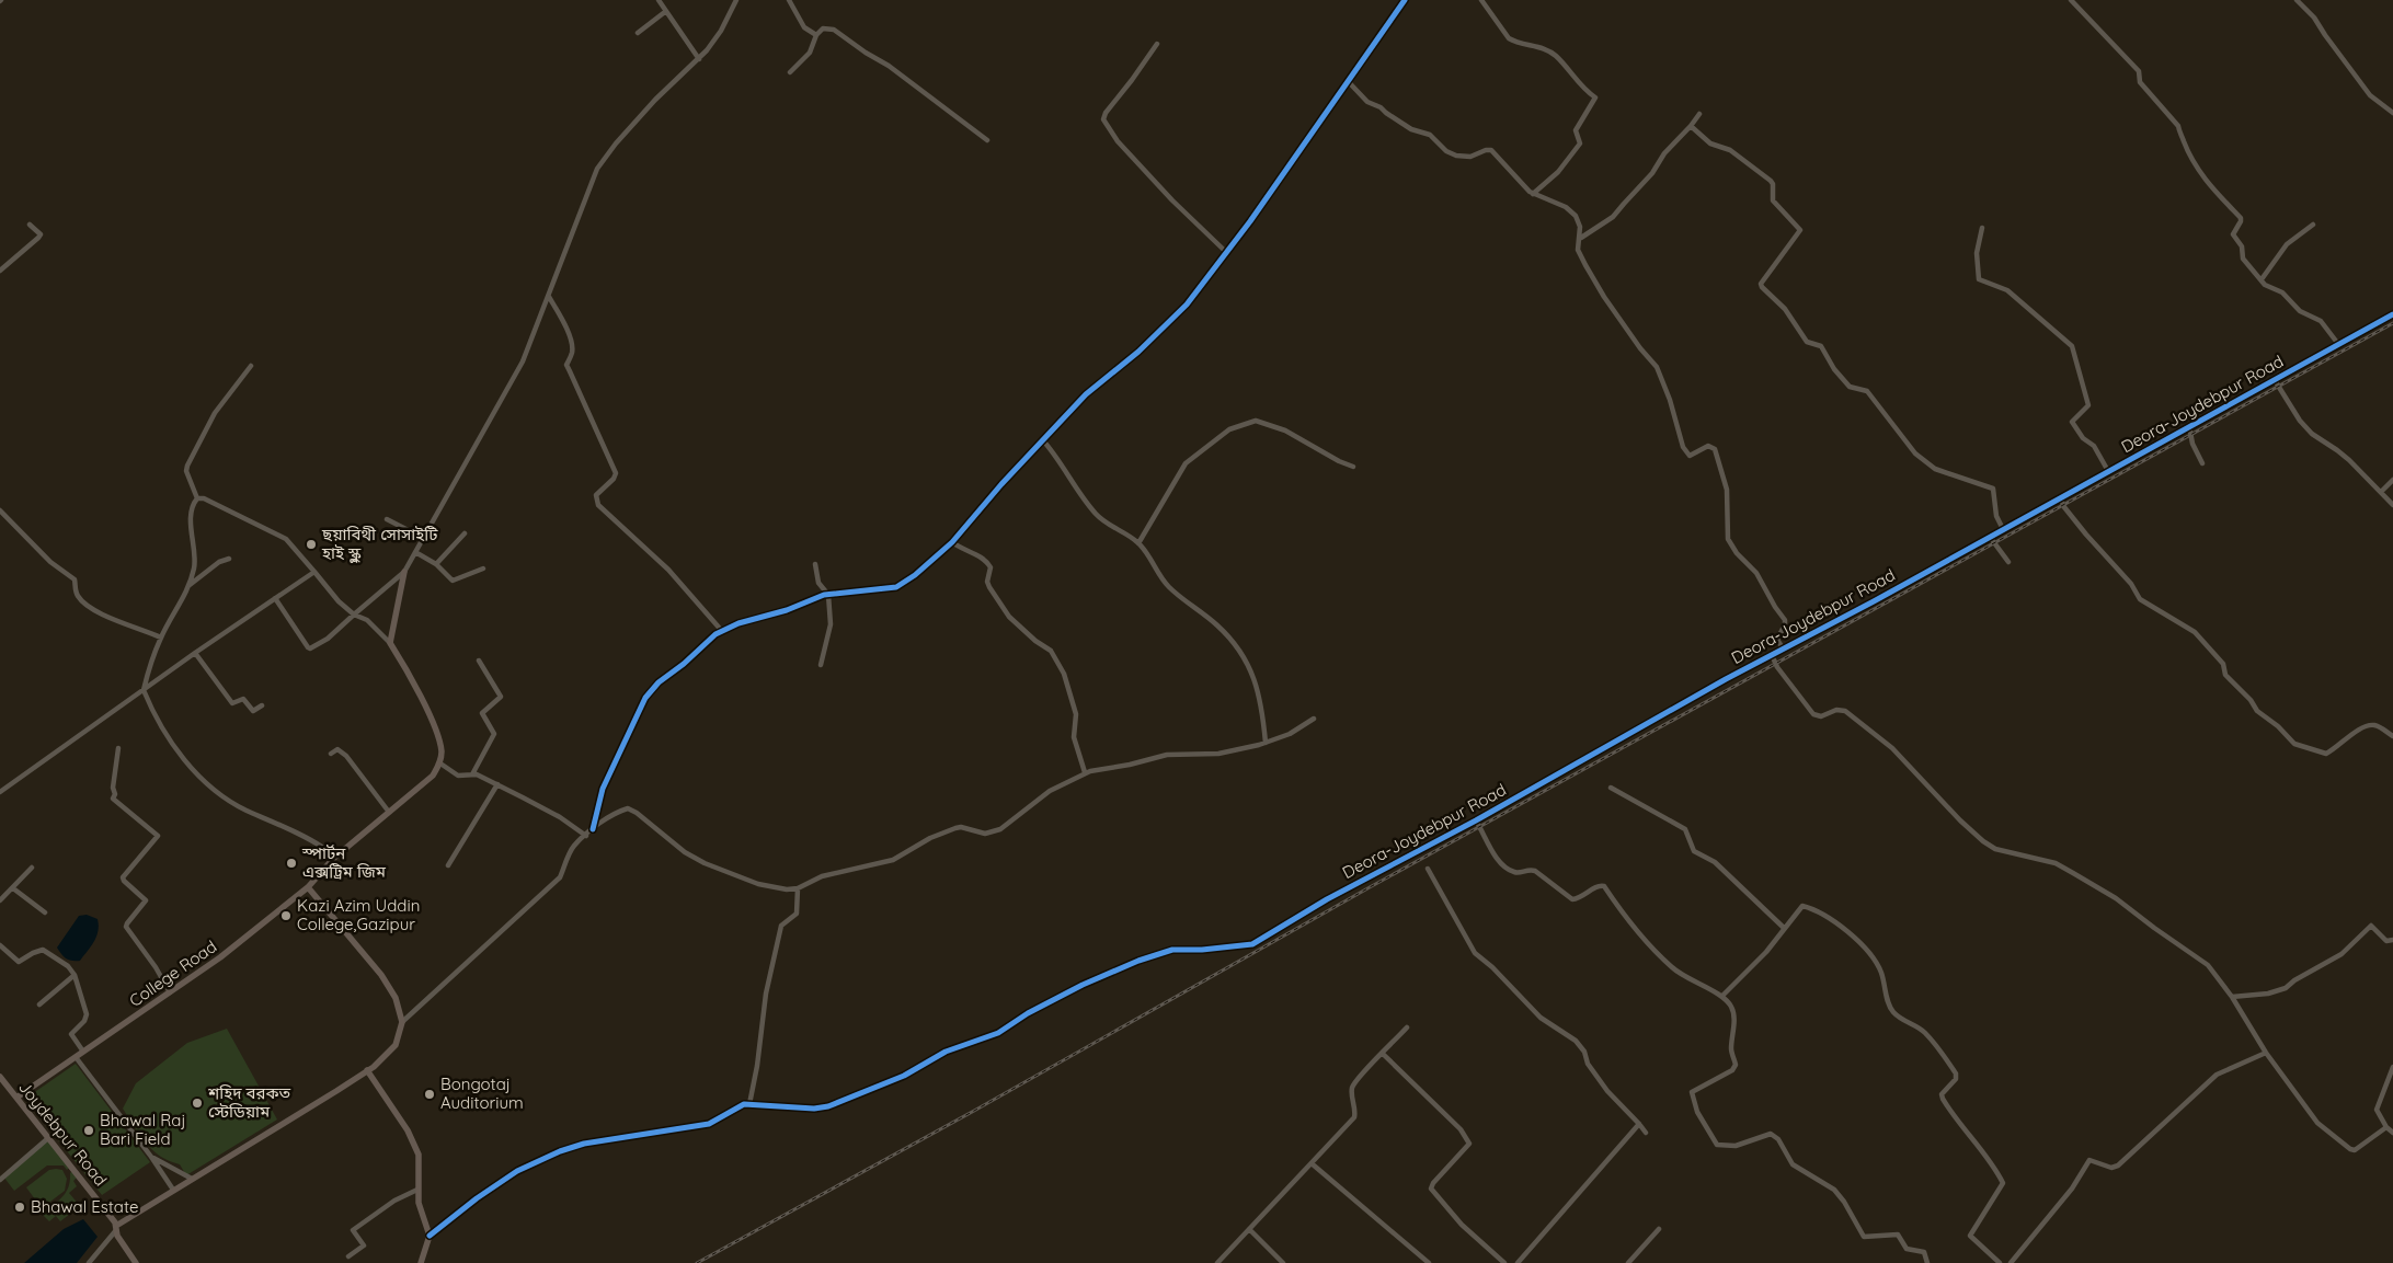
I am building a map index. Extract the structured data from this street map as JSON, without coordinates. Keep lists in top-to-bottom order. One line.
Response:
{"streets":{"main road":["College Road","Joydebpur Road"],"street":["Deora-Joydebpur Road"]},"crossings":[["College Road","Joydebpur Road"]],"places":["ছয়াবিথী সোসাইটি হাই স্কুল","স্পার্টন এক্সট্রিম জিম","Kazi Azim Uddin College,Gazipur","Bongotaj Auditorium","শহিদ বরকত স্টেডিয়াম","Bhawal Raj Bari Field","Bhawal Estate"]}
